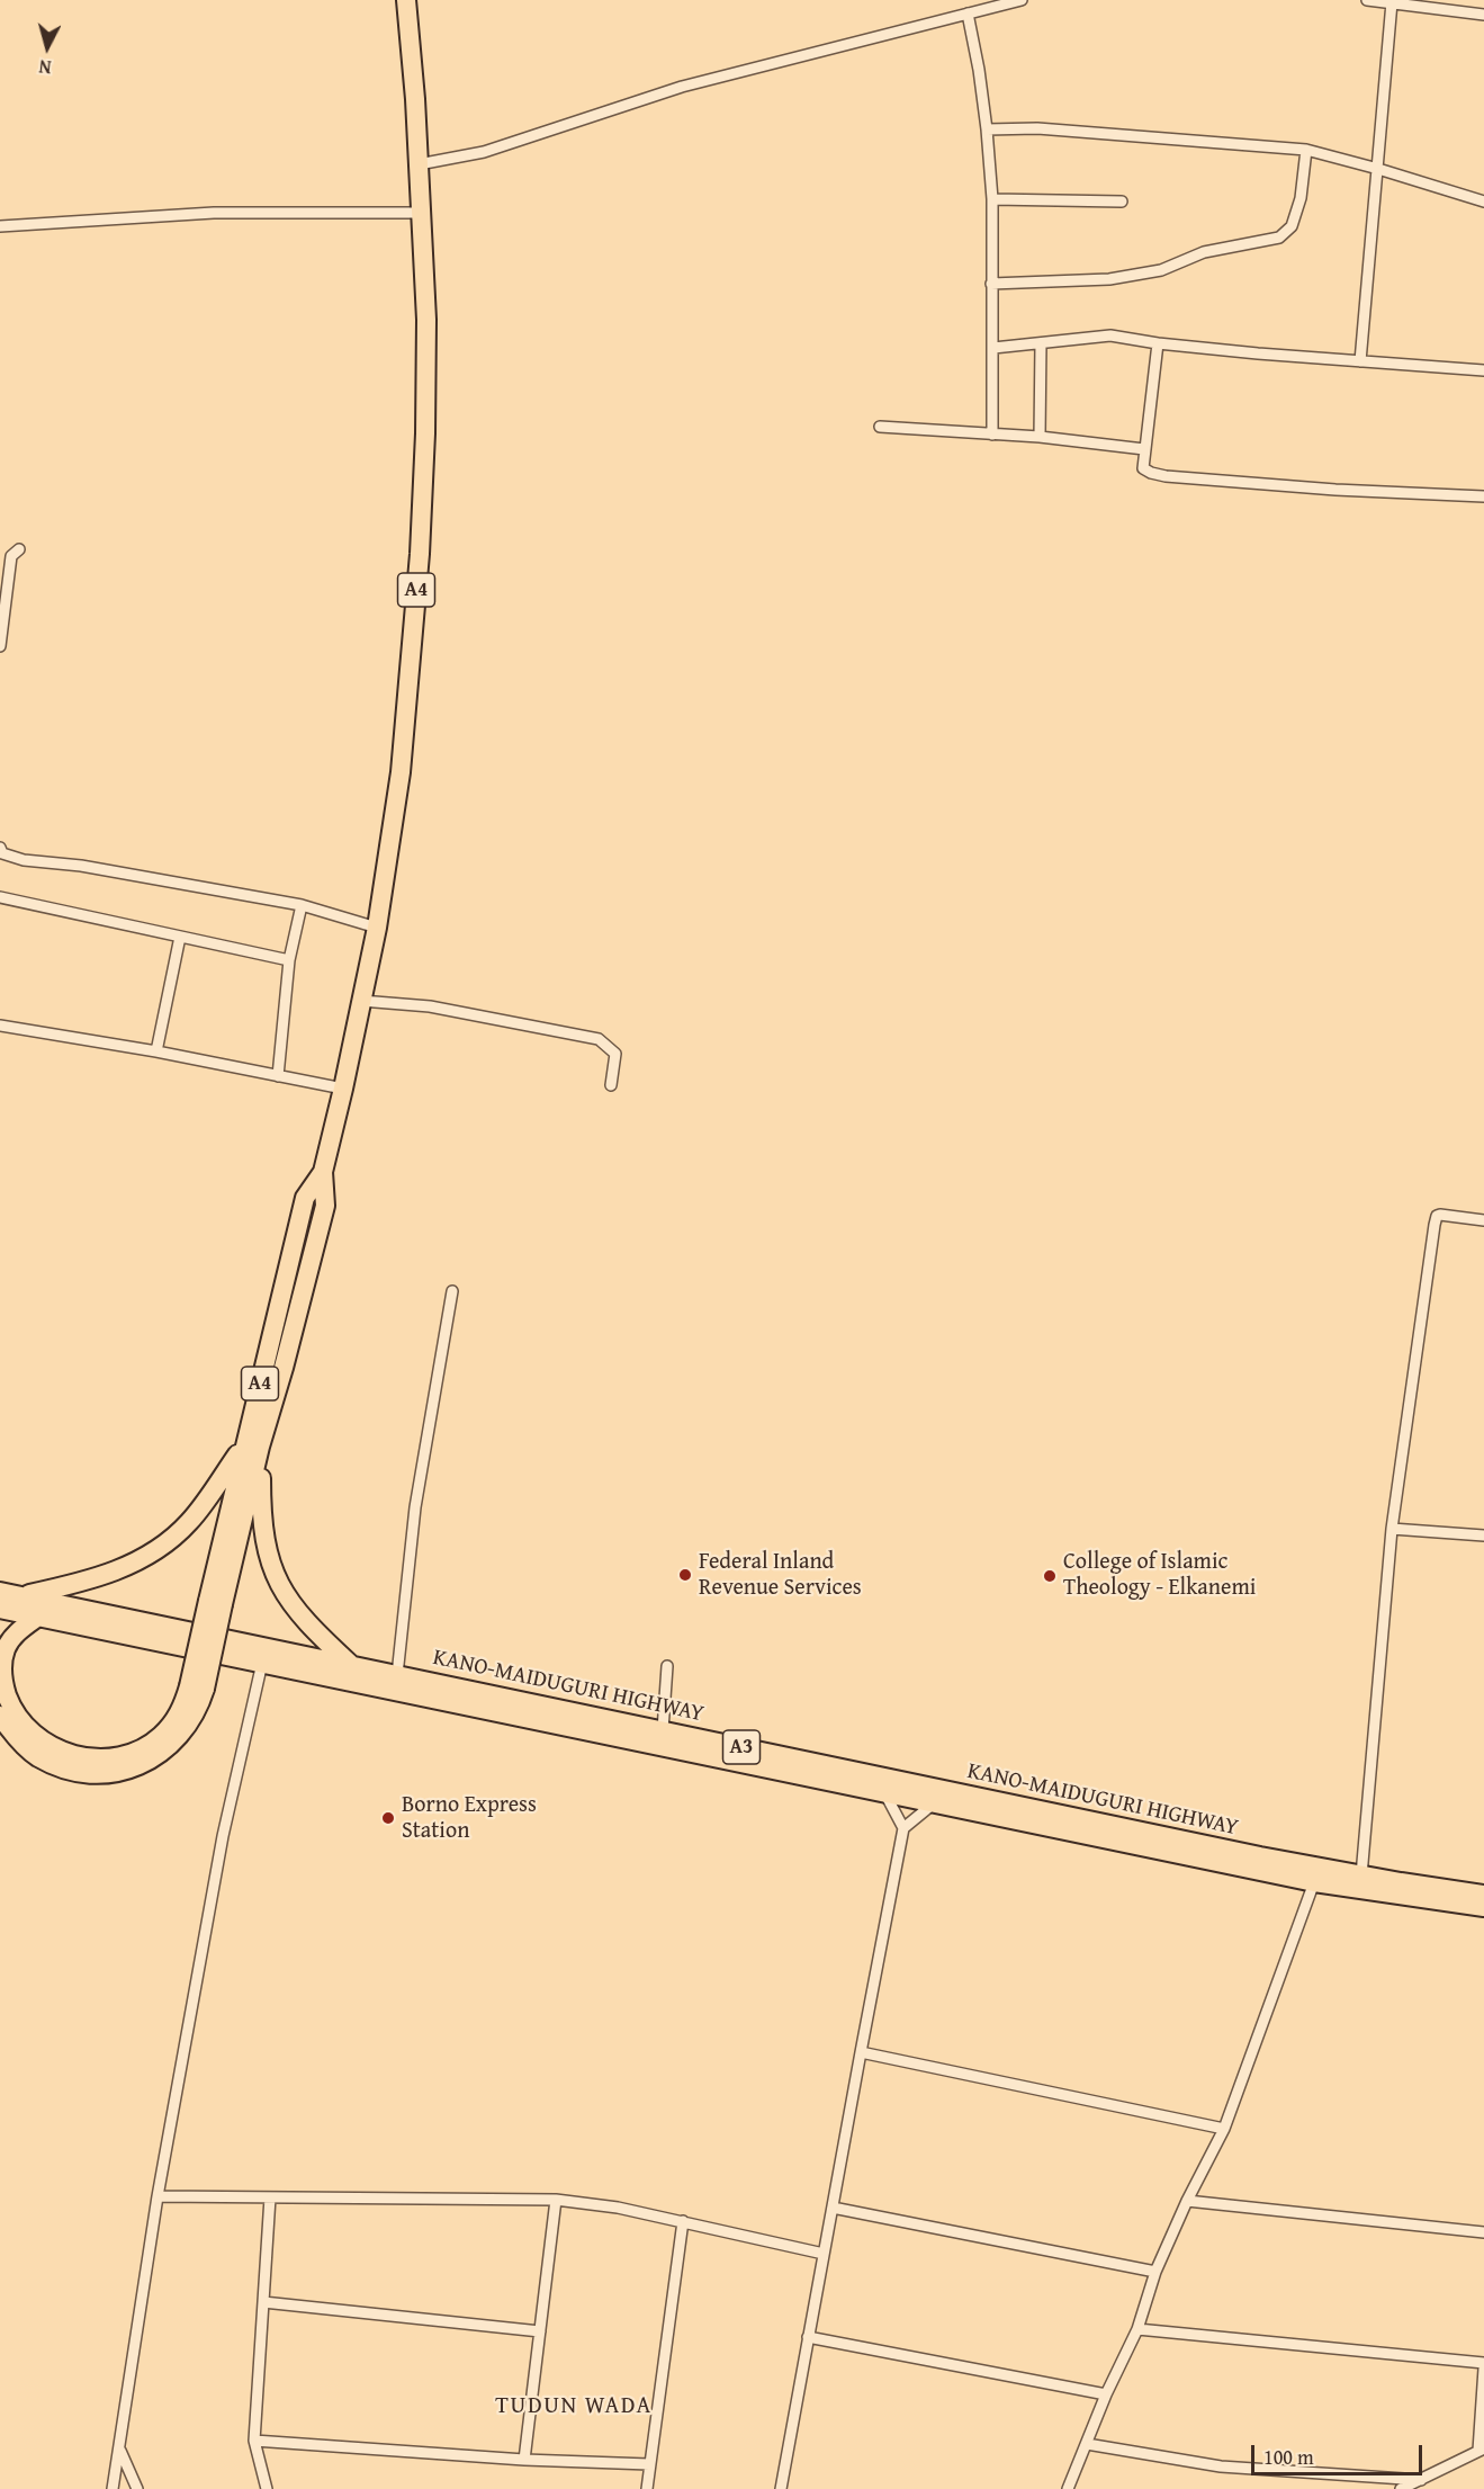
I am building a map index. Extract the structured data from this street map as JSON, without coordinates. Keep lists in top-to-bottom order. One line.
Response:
{"streets":{"highway":["A4","KANO-MAIDUGURI HIGHWAY","A3"]},"crossings":[["A4","KANO-MAIDUGURI HIGHWAY"]],"districts":["TUDUN WADA"],"places":["Federal Inland Revenue Services","College of Islamic Theology - Elkanemi","Borno Express Station"],"scale_bar":"100 m","north":"bottom"}
